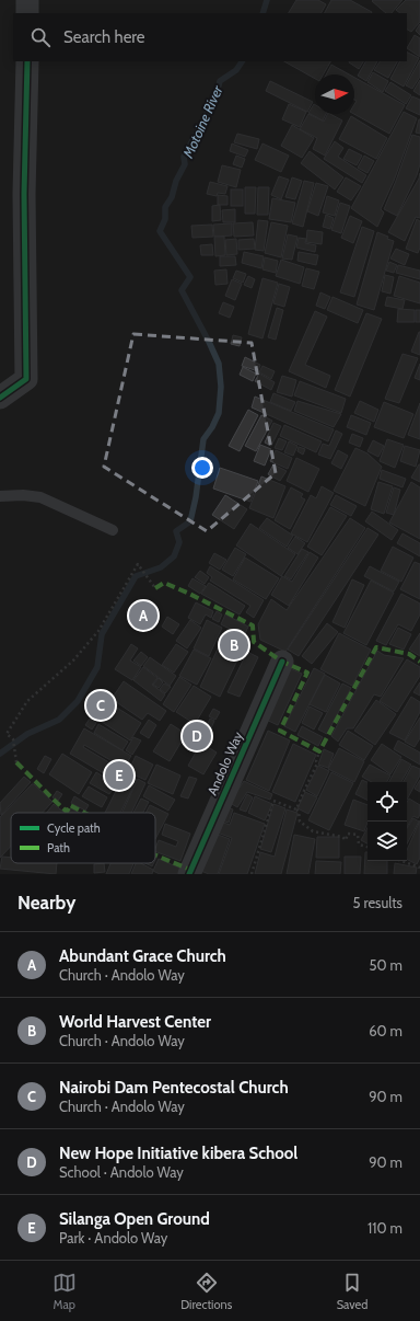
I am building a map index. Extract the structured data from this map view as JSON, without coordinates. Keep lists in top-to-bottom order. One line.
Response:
{"streets":{"street":["Andolo Way"]},"water":["Motoine River"],"legend":["Cycle path","Path"],"north":"right","page":{"search":"Search here","pins":["A","B","C","D","E"],"heading":["Nearby","5 results"],"list":[{"mark":"A","name":"Abundant Grace Church","note":"Church · Andolo Way","value":"50 m"},{"mark":"B","name":"World Harvest Center","note":"Church · Andolo Way","value":"60 m"},{"mark":"C","name":"Nairobi Dam Pentecostal Church","note":"Church · Andolo Way","value":"90 m"},{"mark":"D","name":"New Hope Initiative kibera School","note":"School · Andolo Way","value":"90 m"},{"mark":"E","name":"Silanga Open Ground","note":"Park · Andolo Way","value":"110 m"}],"nav":["Map","Directions","Saved"]}}
